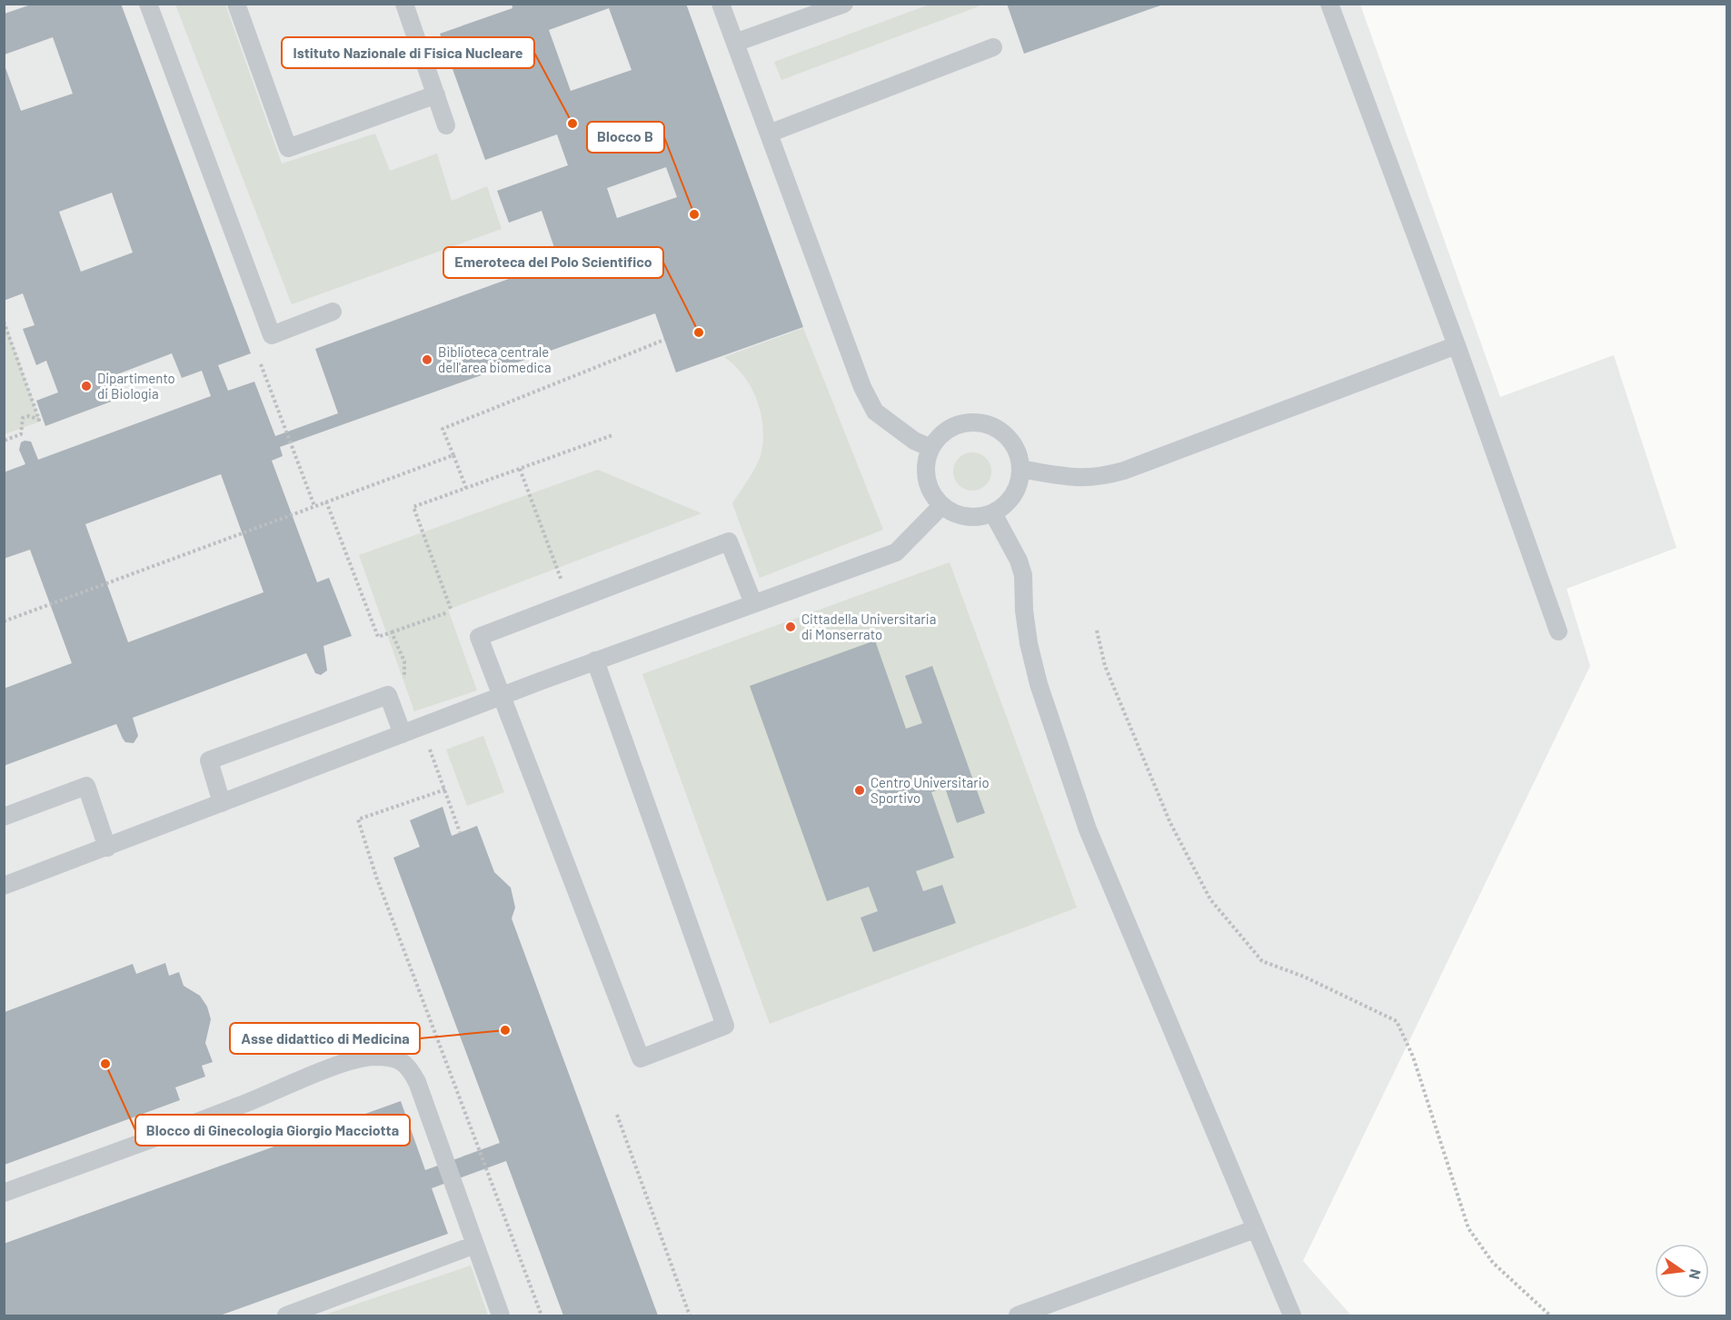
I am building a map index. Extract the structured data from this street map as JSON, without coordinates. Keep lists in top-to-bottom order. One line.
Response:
{"places":["Istituto Nazionale di Fisica Nucleare","Blocco B","Emeroteca del Polo Scientifico","Biblioteca centrale dell'area biomedica","Dipartimento di Biologia","Cittadella Universitaria di Monserrato","Centro Universitario Sportivo","Asse didattico di Medicina","Blocco di Ginecologia Giorgio Macciotta"],"north":"right"}
